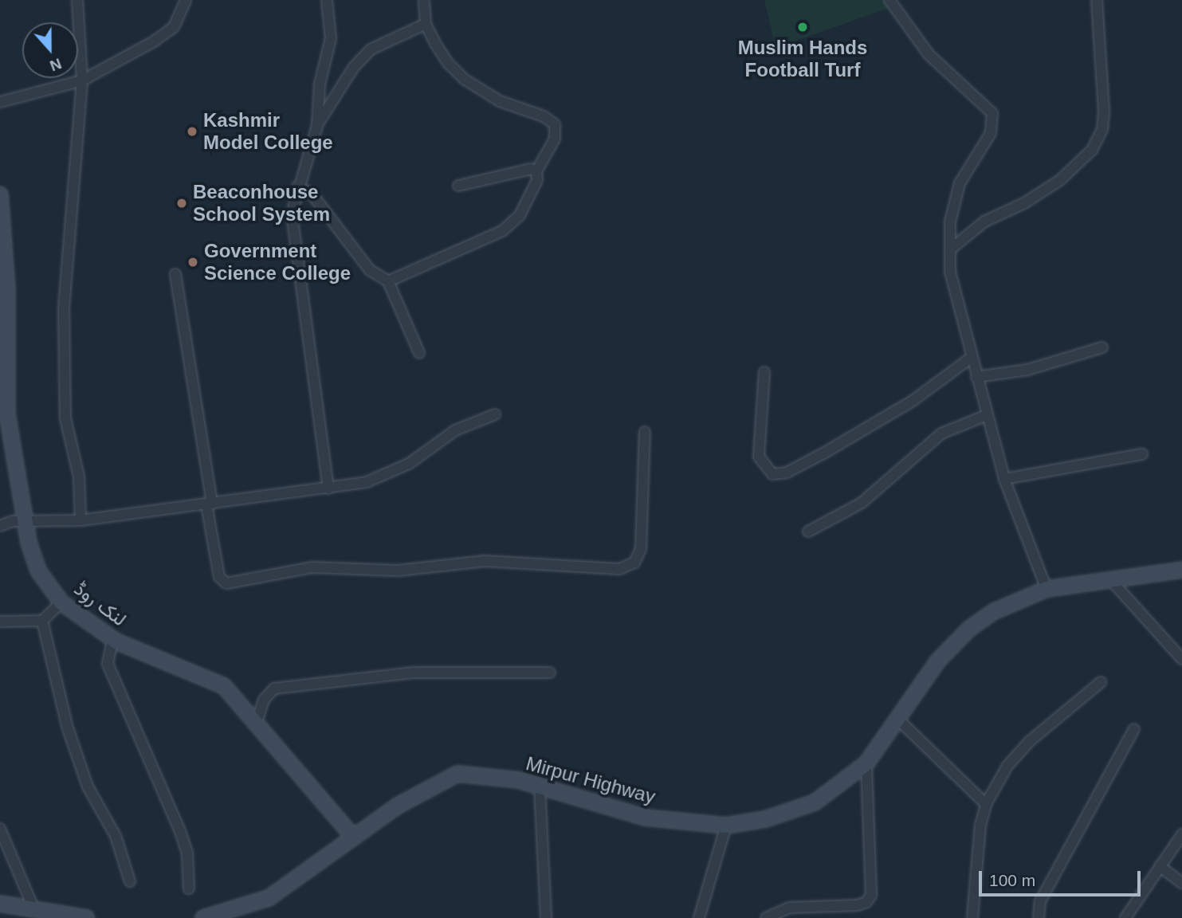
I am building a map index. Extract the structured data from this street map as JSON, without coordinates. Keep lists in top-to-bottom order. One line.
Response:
{"streets":{"main road":["لنک روڈ","Mirpur Highway"]},"crossings":[["لنک روڈ","Mirpur Highway"]],"places":["Muslim Hands Football Turf","Kashmir Model College","Beaconhouse School System","Government Science College"],"scale_bar":"100 m","north":"bottom"}
